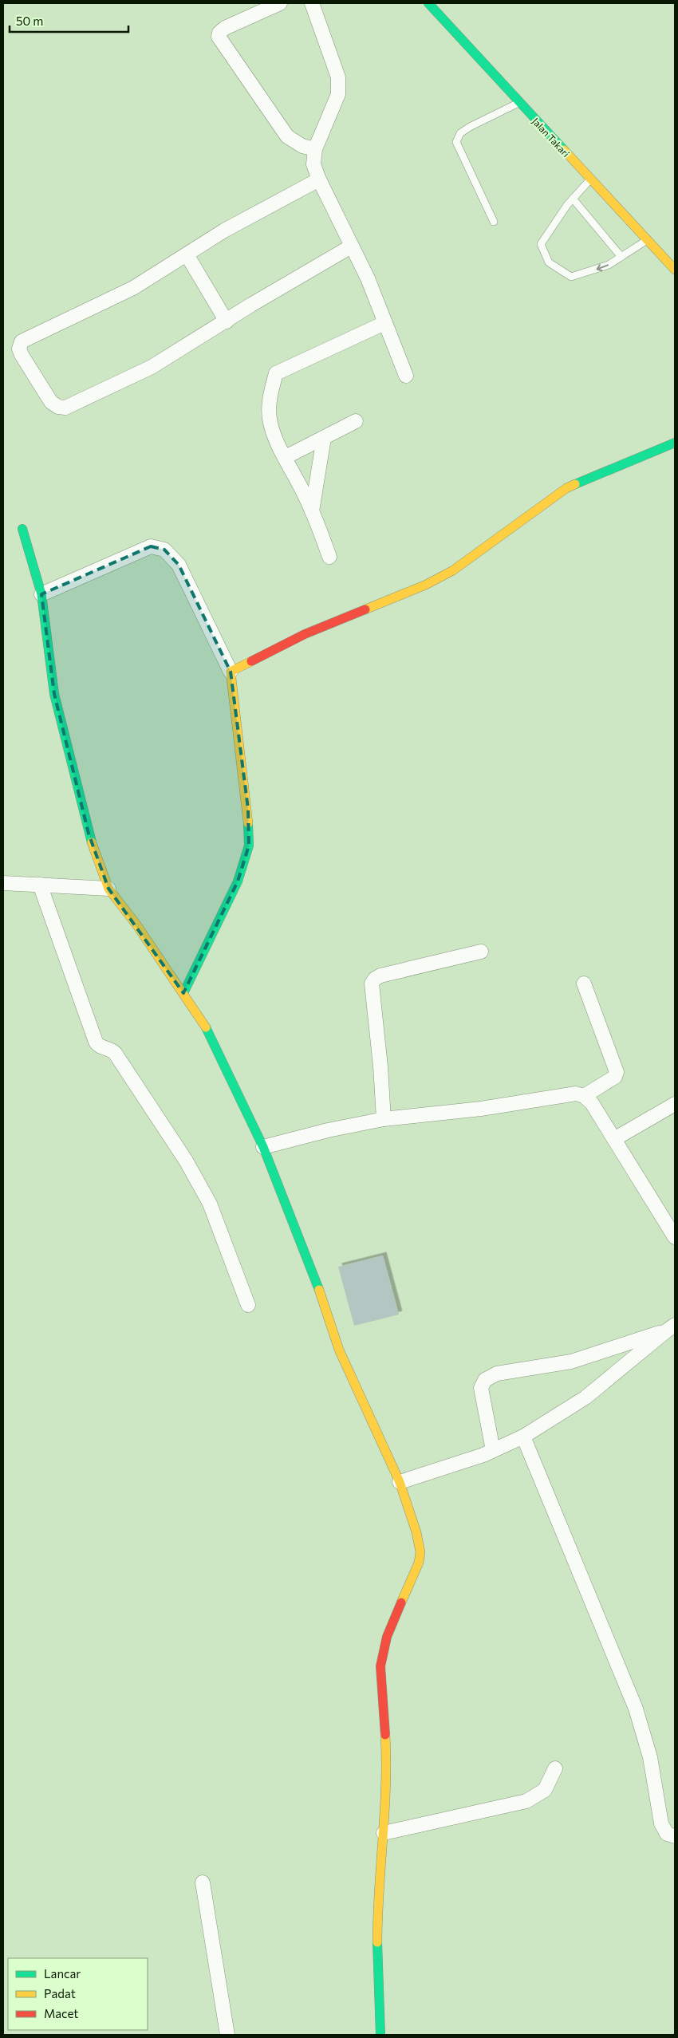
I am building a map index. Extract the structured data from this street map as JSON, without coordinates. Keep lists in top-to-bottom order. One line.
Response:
{"streets":{"street":["Jalan Takari"]},"legend":["Lancar","Padat","Macet"],"scale_bar":"50 m"}
